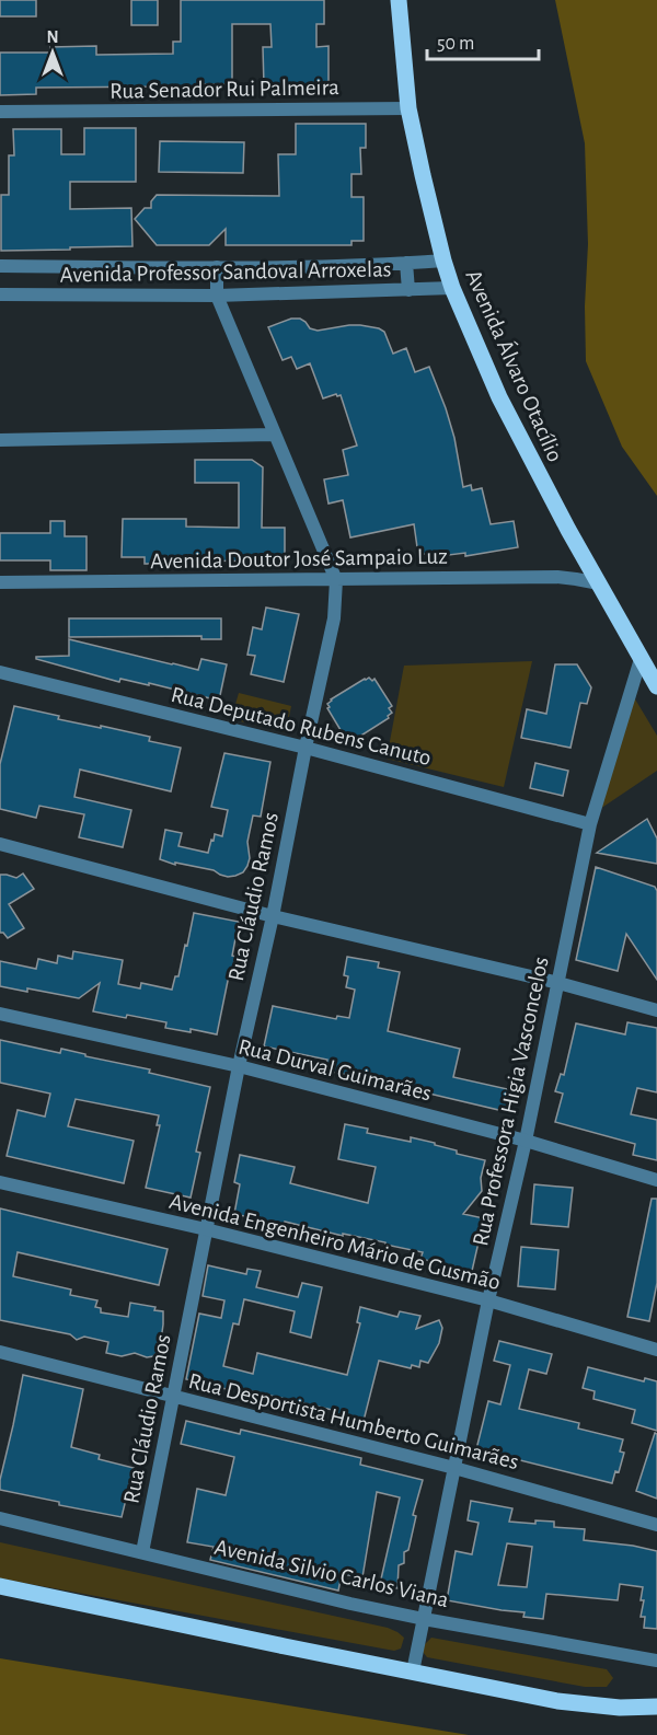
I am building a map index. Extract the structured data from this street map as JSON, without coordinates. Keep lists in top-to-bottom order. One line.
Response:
{"streets":{"main road":["Avenida Álvaro Otacílio"],"street":["Rua Senador Rui Palmeira","Avenida Professor Sandoval Arroxelas","Avenida Doutor José Sampaio Luz","Rua Deputado Rubens Canuto","Rua Cláudio Ramos","Rua Durval Guimarães","Rua Professora Higia Vasconcelos","Avenida Engenheiro Mário de Gusmão","Rua Desportista Humberto Guimarães","Avenida Silvio Carlos Viana"]},"crossings":[["Rua Senador Rui Palmeira","Avenida Álvaro Otacílio"],["Avenida Professor Sandoval Arroxelas","Avenida Álvaro Otacílio"],["Avenida Professor Sandoval Arroxelas","Rua Cláudio Ramos"],["Avenida Álvaro Otacílio","Avenida Doutor José Sampaio Luz"],["Avenida Álvaro Otacílio","Rua Professora Higia Vasconcelos"],["Avenida Doutor José Sampaio Luz","Rua Cláudio Ramos"],["Rua Deputado Rubens Canuto","Rua Cláudio Ramos"],["Rua Deputado Rubens Canuto","Rua Professora Higia Vasconcelos"],["Rua Cláudio Ramos","Rua Durval Guimarães"],["Rua Cláudio Ramos","Avenida Engenheiro Mário de Gusmão"],["Rua Cláudio Ramos","Rua Desportista Humberto Guimarães"],["Rua Cláudio Ramos","Avenida Silvio Carlos Viana"],["Rua Durval Guimarães","Rua Professora Higia Vasconcelos"],["Rua Professora Higia Vasconcelos","Avenida Engenheiro Mário de Gusmão"],["Rua Professora Higia Vasconcelos","Rua Desportista Humberto Guimarães"],["Rua Professora Higia Vasconcelos","Avenida Silvio Carlos Viana"]],"scale_bar":"50 m","north":"top"}
